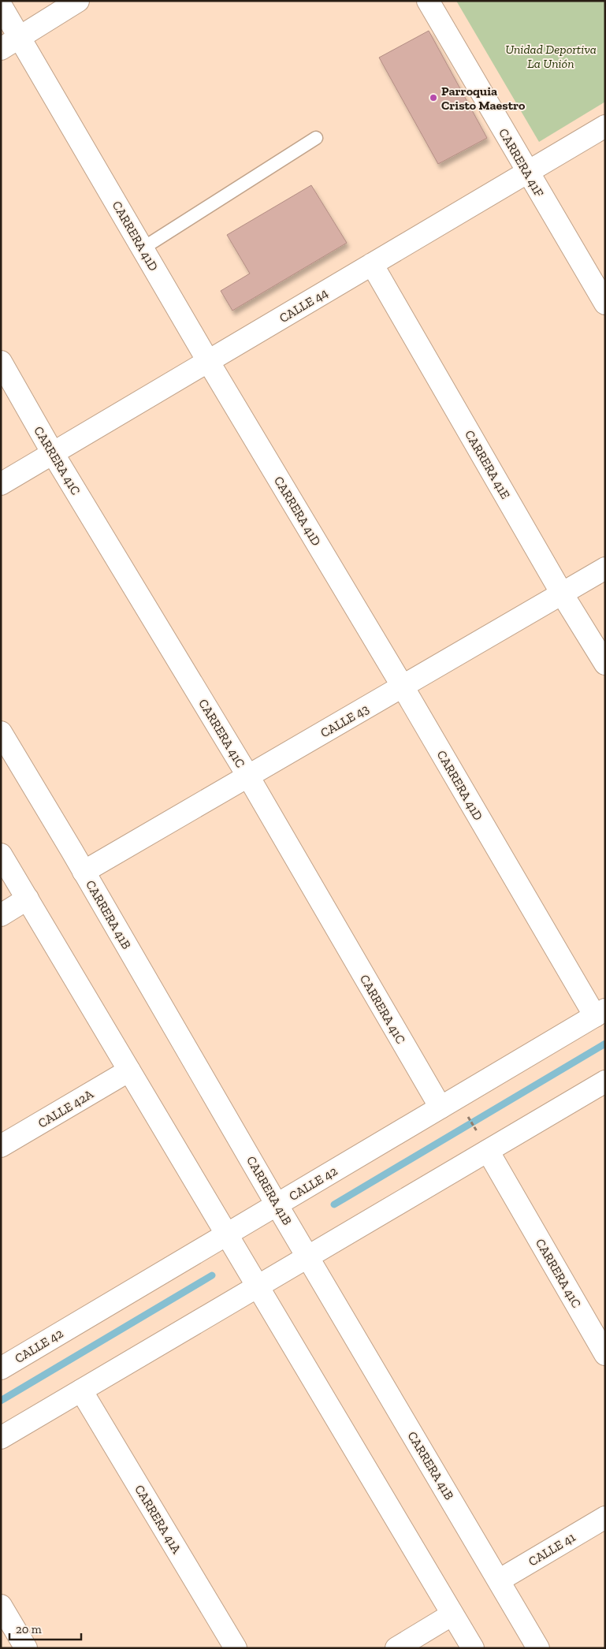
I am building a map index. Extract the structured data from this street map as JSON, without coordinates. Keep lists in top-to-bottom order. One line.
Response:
{"streets":{"street":["CARRERA 41F","CARRERA 41D","CALLE 44","CARRERA 41C","CARRERA 41E","CALLE 43","CARRERA 41B","CALLE 42A","CALLE 42","CARRERA 41A","CALLE 41"]},"crossings":[["CARRERA 41F","CALLE 44"],["CARRERA 41D","CALLE 44"],["CARRERA 41D","CALLE 43"],["CARRERA 41D","CALLE 42"],["CALLE 44","CARRERA 41C"],["CALLE 44","CARRERA 41E"],["CARRERA 41C","CALLE 43"],["CARRERA 41C","CALLE 42"],["CARRERA 41E","CALLE 43"],["CALLE 43","CARRERA 41B"],["CARRERA 41B","CALLE 42"],["CARRERA 41B","CALLE 41"]],"parks":["Unidad Deportiva La Unión"],"places":["Parroquia Cristo Maestro"],"scale_bar":"20 m"}
